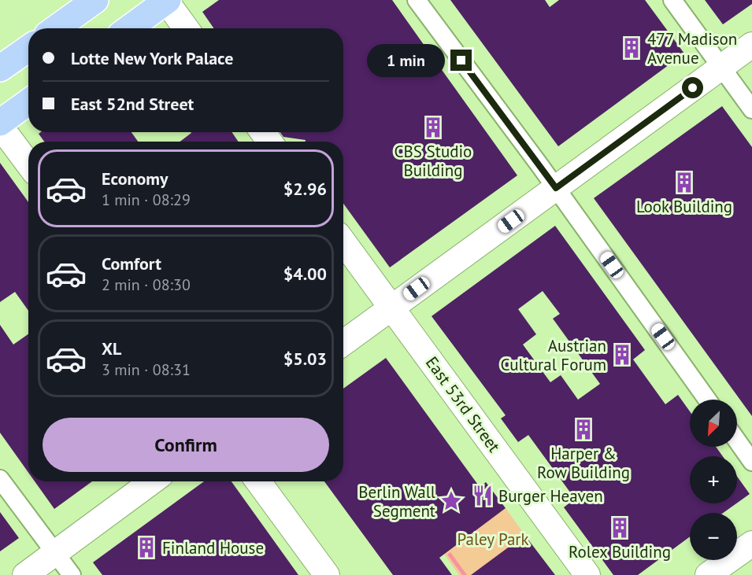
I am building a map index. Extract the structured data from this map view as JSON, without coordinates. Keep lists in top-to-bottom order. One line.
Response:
{"streets":{"main road":["East 53rd Street"]},"parks":["Paley Park"],"places":{"building":["477 Madison Avenue","CBS Studio Building","Look Building","Austrian Cultural Forum","Harper & Row Building","Rolex Building","Finland House"],"restaurant":["Burger Heaven"],"place":["Berlin Wall Segment"]},"north":"bottom left","page":{"banner":["Lotte New York Palace","East 52nd Street"],"bubble":"1 min","list":[{"name":"Economy","note":"1 min · 08:29","value":"$2.96"},{"name":"Comfort","note":"2 min · 08:30","value":"$4.00"},{"name":"XL","note":"3 min · 08:31","value":"$5.03"}],"map_buttons":["+","−"],"buttons":"Confirm"}}
